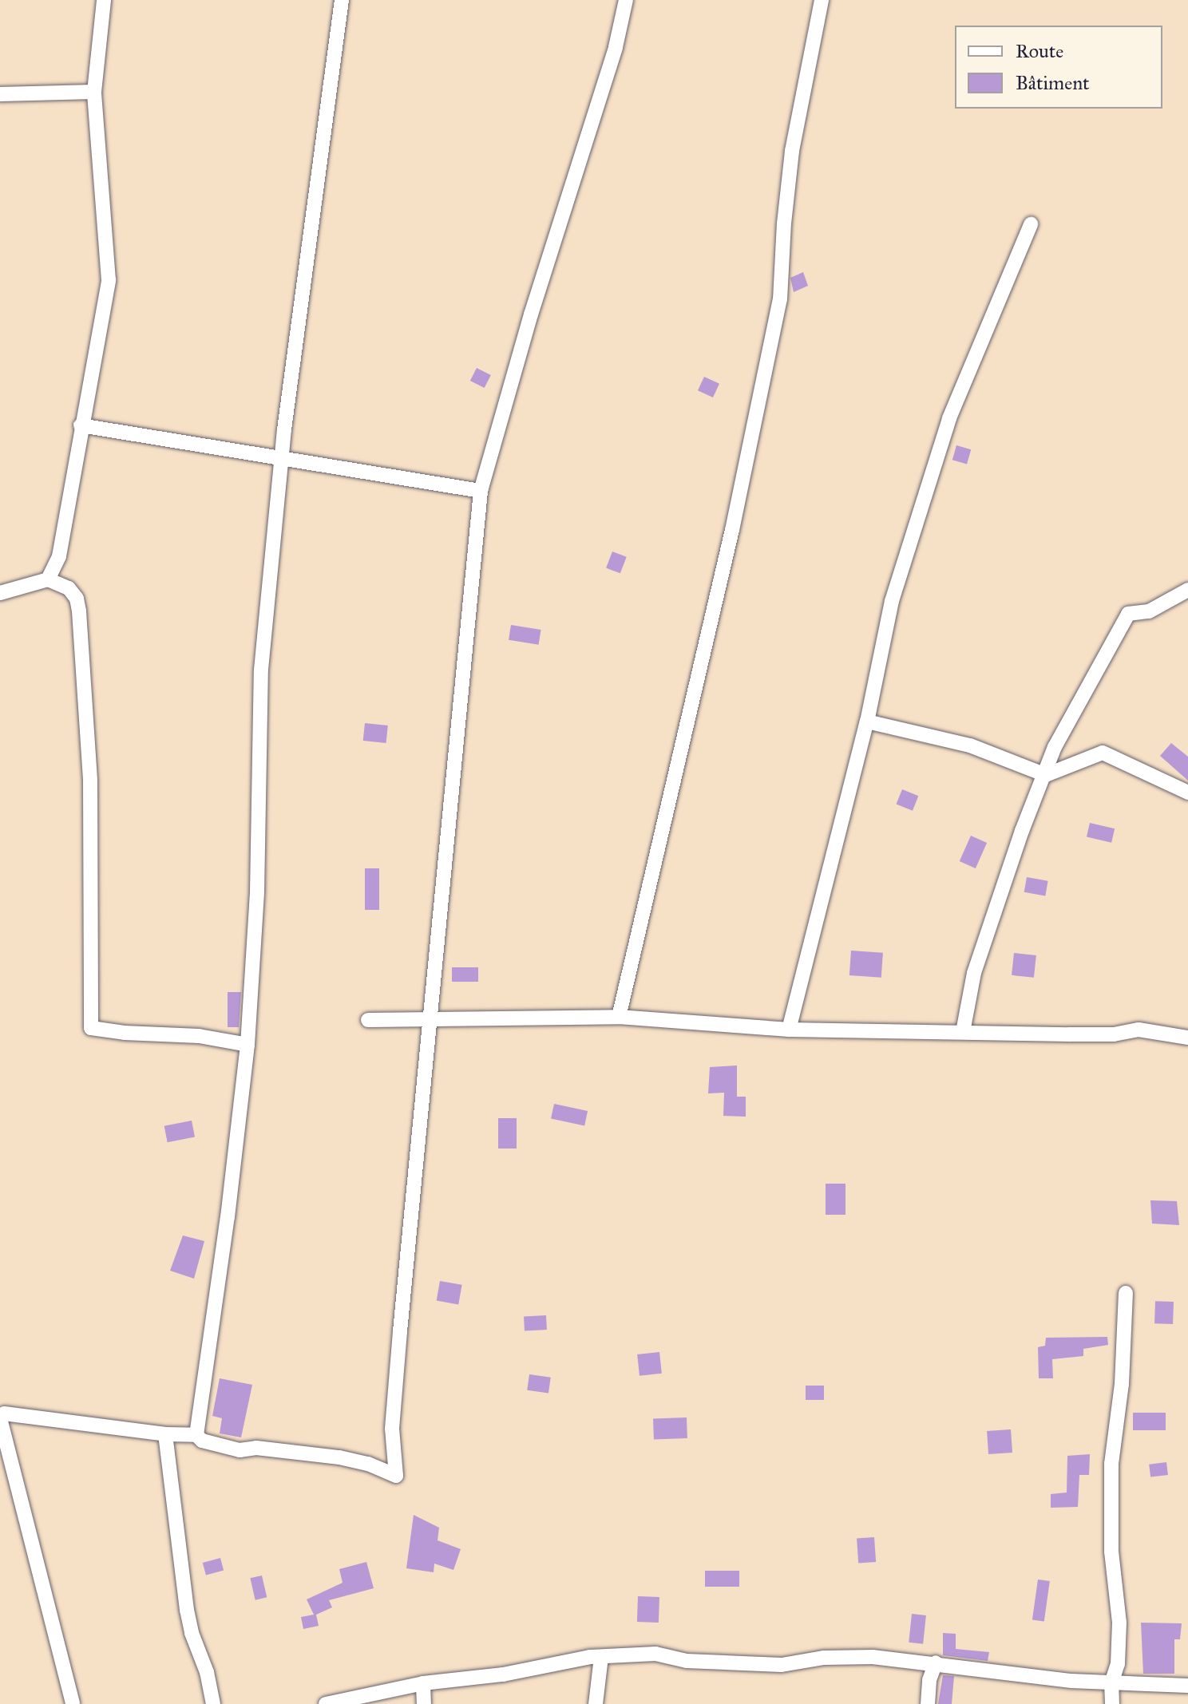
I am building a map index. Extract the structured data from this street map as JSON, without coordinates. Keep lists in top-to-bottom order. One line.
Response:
{"legend":["Route","Bâtiment"]}
